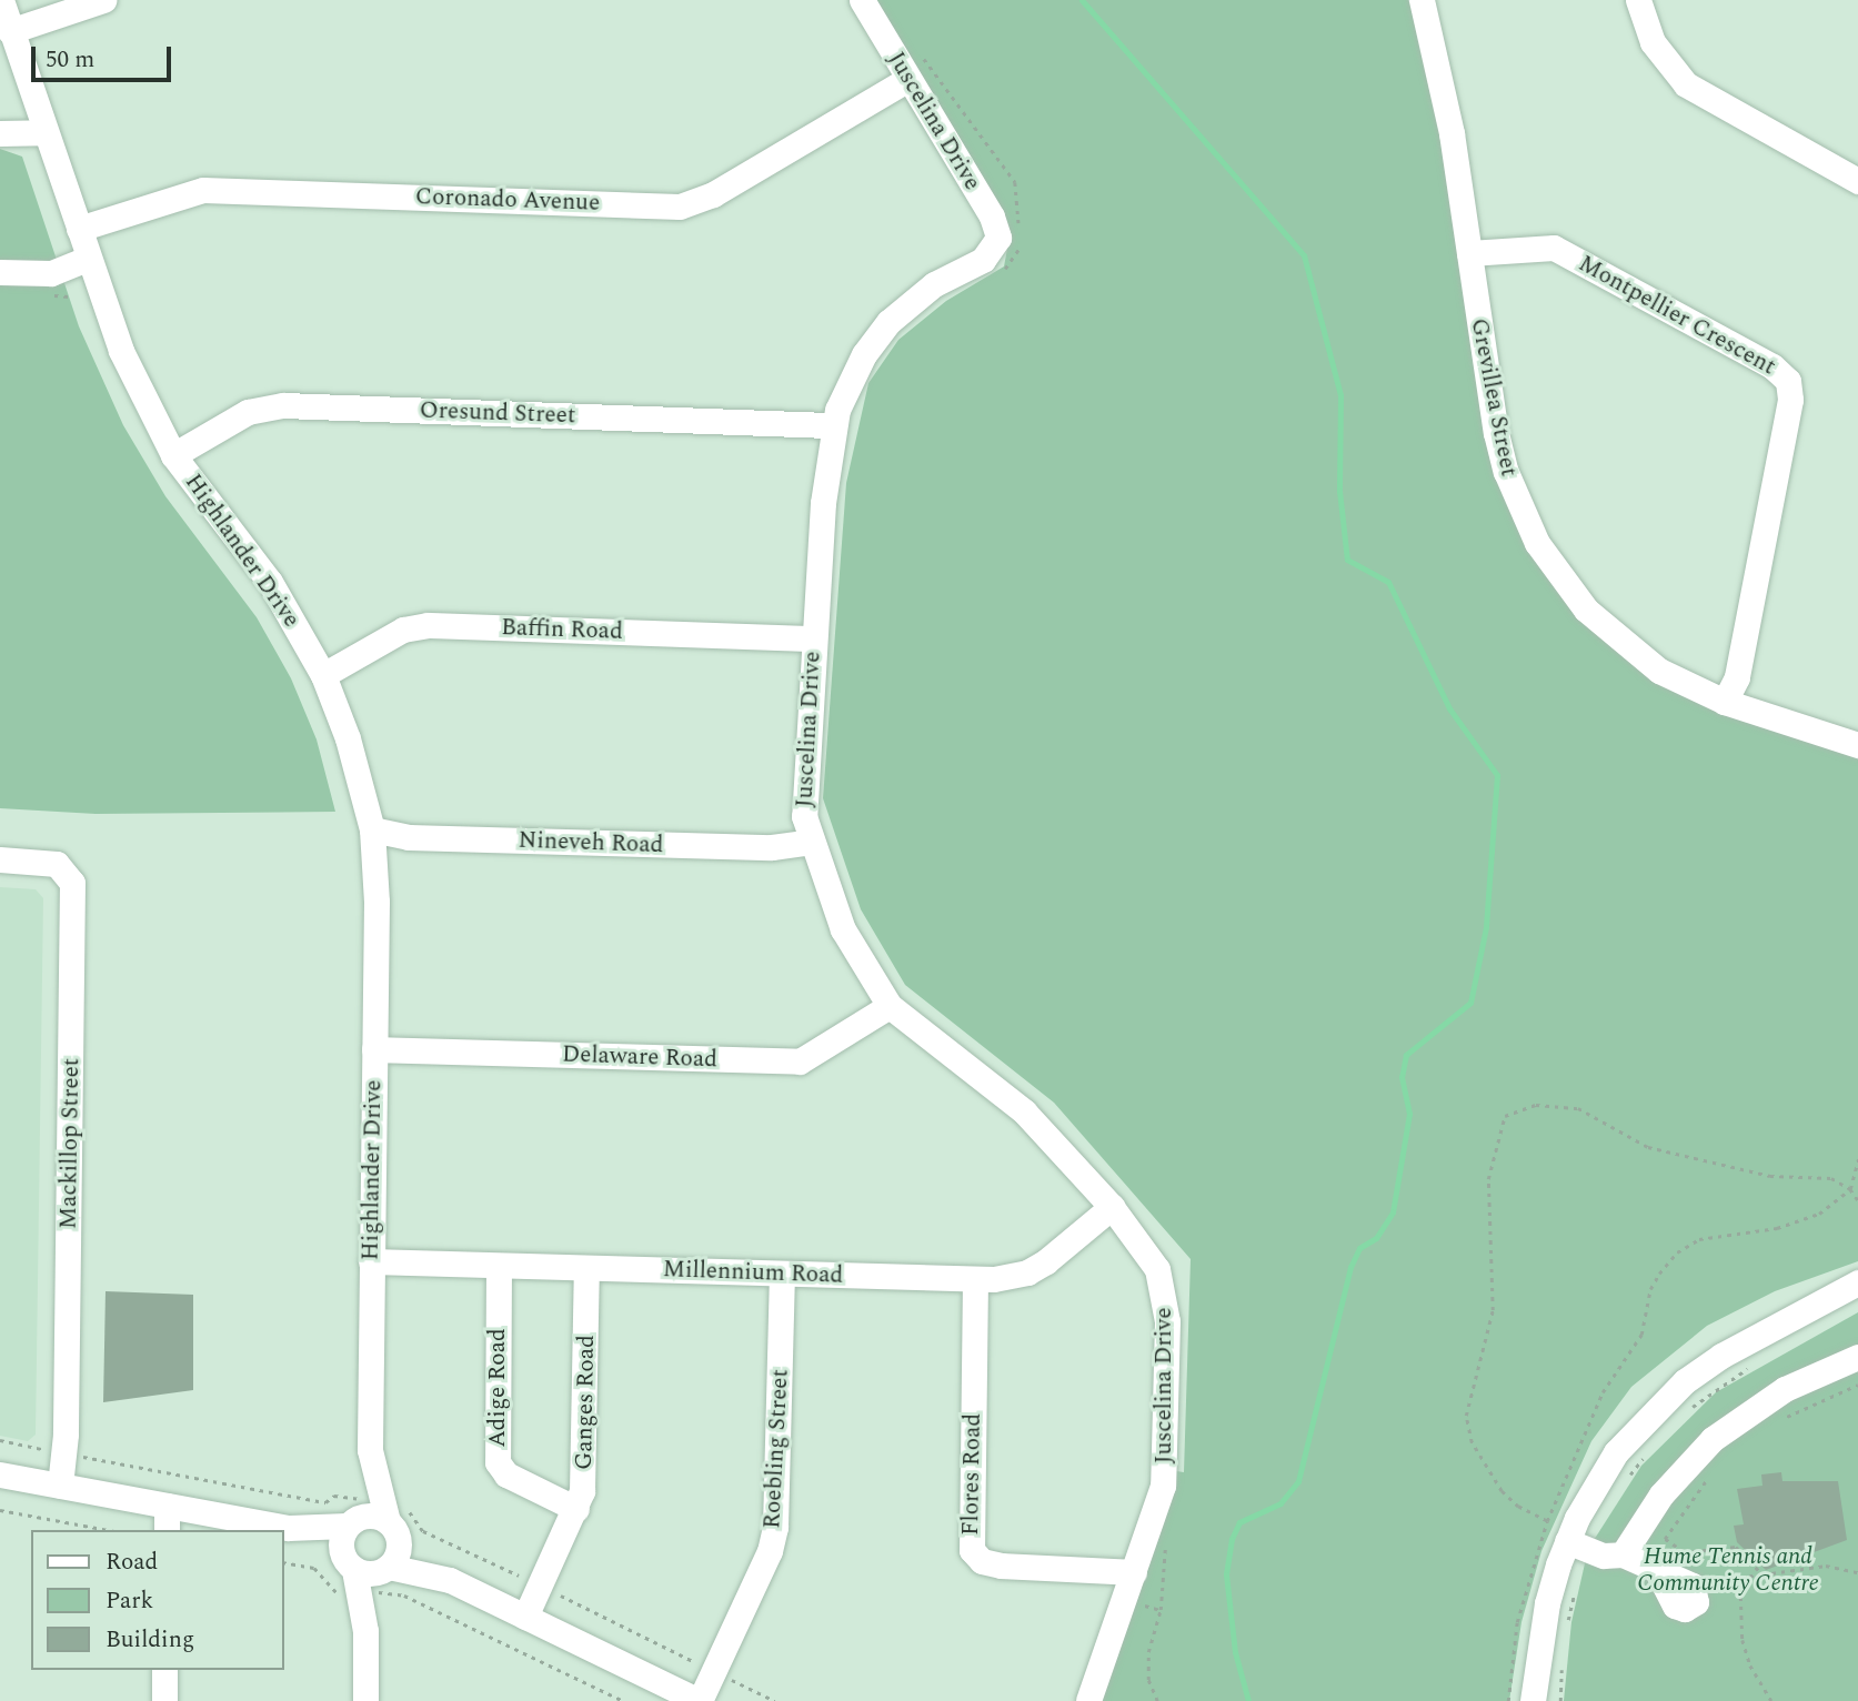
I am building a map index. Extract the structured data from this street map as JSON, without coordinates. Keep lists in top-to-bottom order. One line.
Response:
{"streets":{"street":["Juscelina Drive","Coronado Avenue","Montpellier Crescent","Grevillea Street","Oresund Street","Highlander Drive","Baffin Road","Nineveh Road","Delaware Road","Mackillop Street","Millennium Road","Adige Road","Ganges Road","Roebling Street","Flores Road"]},"crossings":[["Juscelina Drive","Coronado Avenue"],["Juscelina Drive","Oresund Street"],["Juscelina Drive","Baffin Road"],["Juscelina Drive","Nineveh Road"],["Juscelina Drive","Delaware Road"],["Juscelina Drive","Millennium Road"],["Juscelina Drive","Flores Road"],["Coronado Avenue","Highlander Drive"],["Montpellier Crescent","Grevillea Street"],["Oresund Street","Highlander Drive"],["Highlander Drive","Baffin Road"],["Highlander Drive","Nineveh Road"],["Highlander Drive","Delaware Road"],["Highlander Drive","Millennium Road"],["Millennium Road","Adige Road"],["Millennium Road","Ganges Road"],["Millennium Road","Roebling Street"],["Millennium Road","Flores Road"],["Adige Road","Ganges Road"]],"parks":["Hume Tennis and Community Centre"],"legend":["Road","Park","Building"],"scale_bar":"50 m"}
